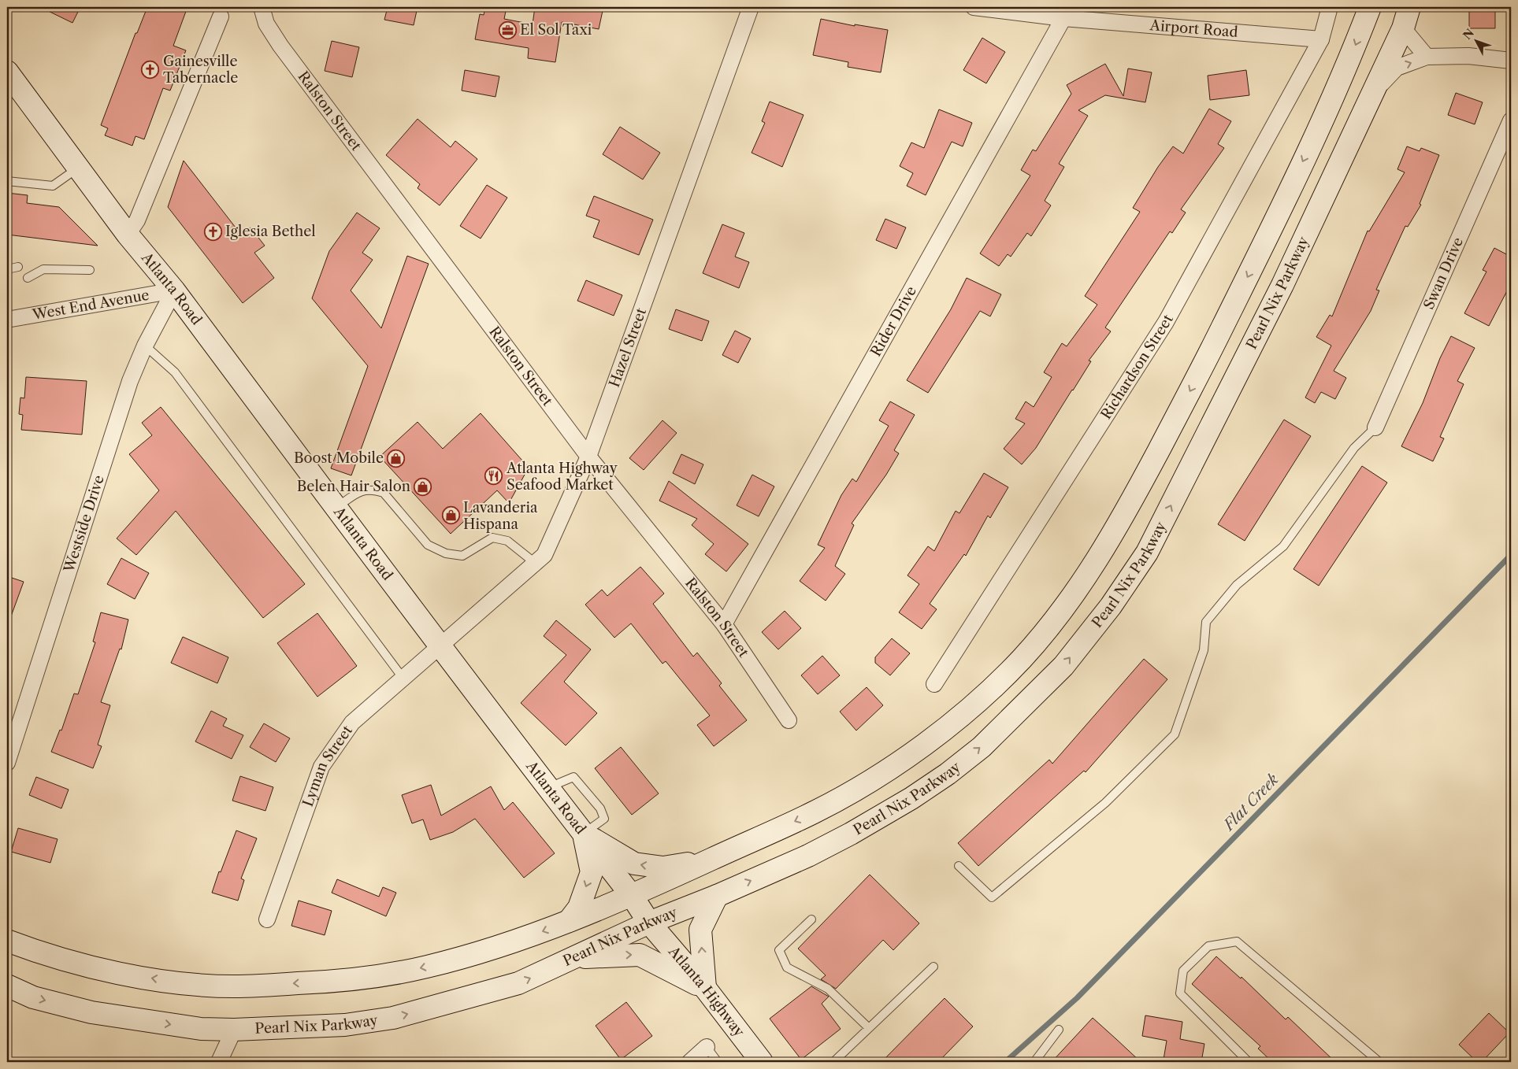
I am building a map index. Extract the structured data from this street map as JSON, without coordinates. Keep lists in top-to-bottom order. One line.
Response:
{"streets":{"main road":["Atlanta Road","Pearl Nix Parkway","Atlanta Highway"],"street":["Airport Road","Ralston Street","Swan Drive","West End Avenue","Rider Drive","Hazel Street","Richardson Street","Westside Drive","Lyman Street"]},"crossings":[["Airport Road","Rider Drive"],["Airport Road","Richardson Street"],["Ralston Street","Rider Drive"],["Ralston Street","Hazel Street"],["Atlanta Road","Pearl Nix Parkway"],["Atlanta Road","West End Avenue"],["Atlanta Road","Hazel Street"],["Atlanta Road","Westside Drive"],["Atlanta Road","Lyman Street"],["Atlanta Road","Atlanta Highway"],["Pearl Nix Parkway","Atlanta Highway"],["West End Avenue","Westside Drive"],["Hazel Street","Lyman Street"]],"water":["Flat Creek"],"places":{"office":["El Sol Taxi"],"church":["Gainesville Tabernacle","Iglesia Bethel"],"shop":["Boost Mobile","Belen Hair Salon","Lavanderia Hispana"],"restaurant":["Atlanta Highway Seafood Market"]},"north":"top left"}
